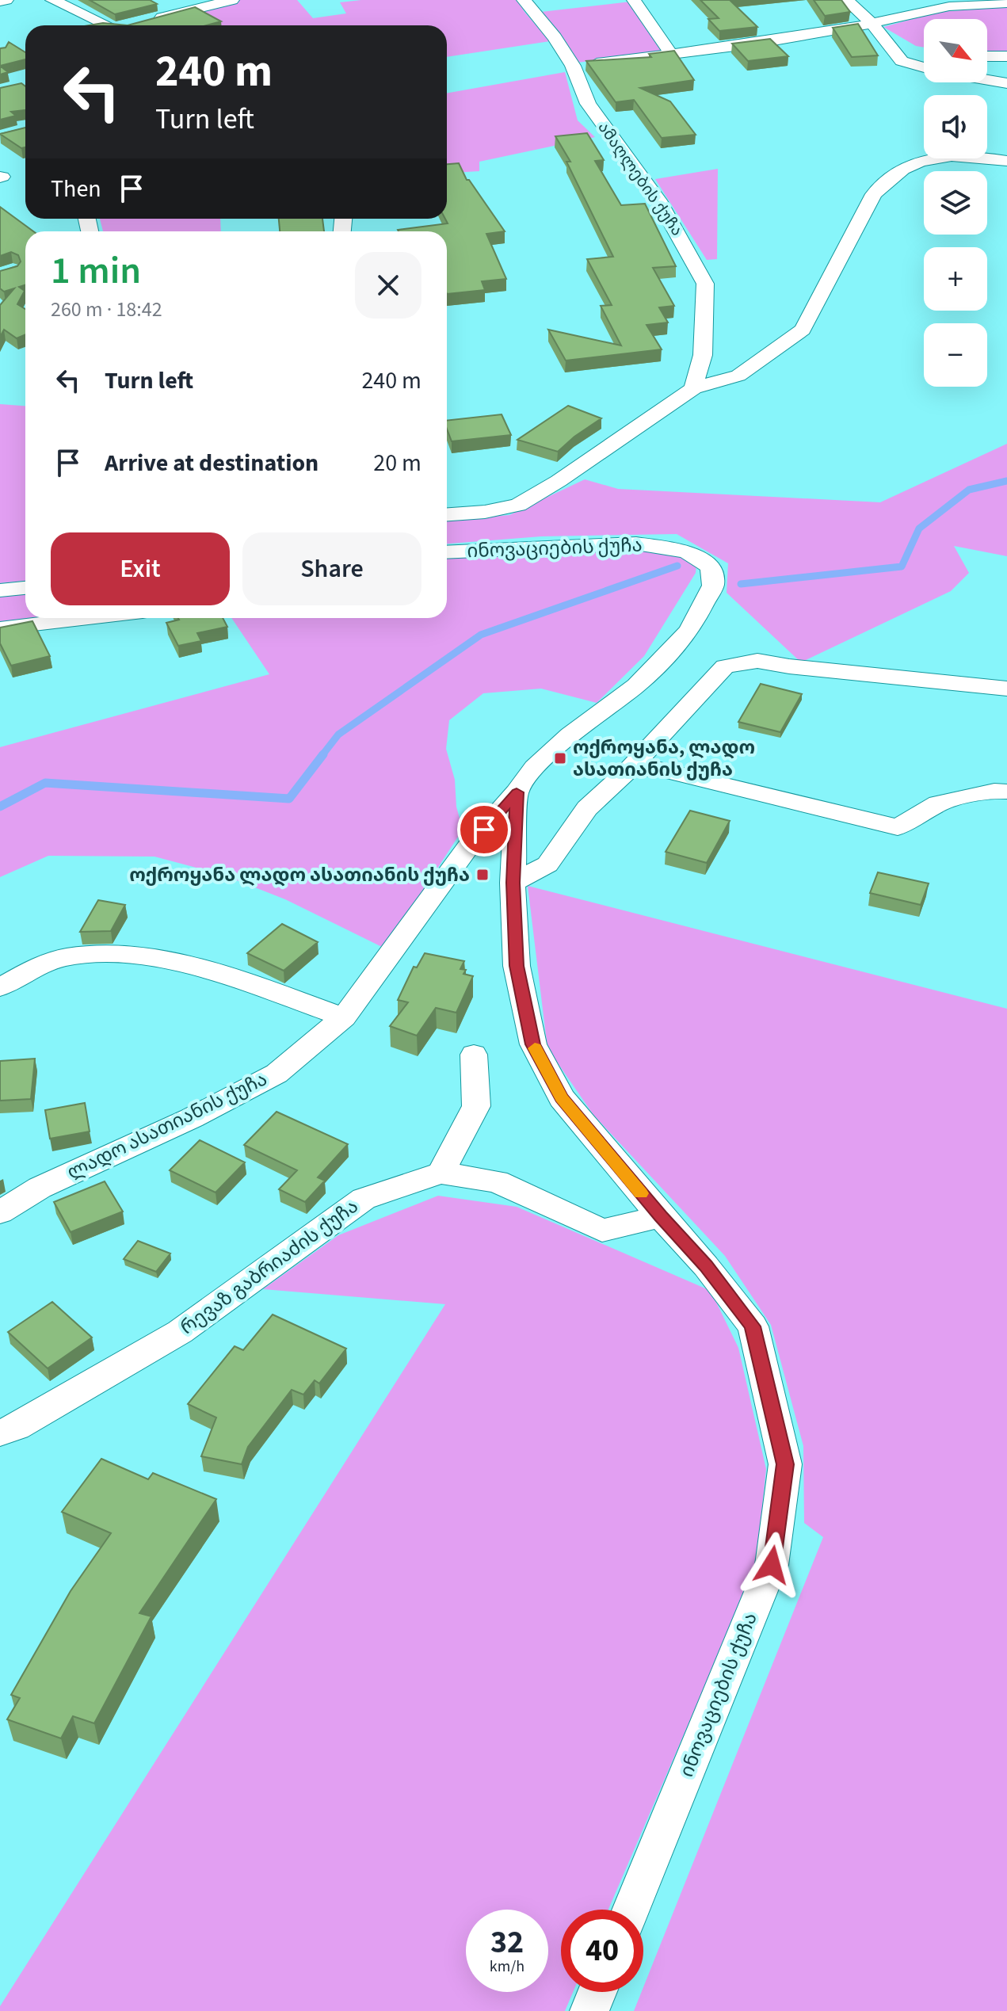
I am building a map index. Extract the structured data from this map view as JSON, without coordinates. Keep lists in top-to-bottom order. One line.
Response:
{"streets":{"street":["ამაღლების ქუჩა","ინოვაციების ქუჩა","ლადო ასათიანის ქუჩა","რევაზ გაბრიაძის ქუჩა"]},"crossings":[["ინოვაციების ქუჩა","ლადო ასათიანის ქუჩა"],["ინოვაციების ქუჩა","რევაზ გაბრიაძის ქუჩა"]],"places":{"transit":["ოქროყანა, ლადო ასათიანის ქუჩა","ოქროყანა ლადო ასათიანის ქუჩა"]},"north":"bottom right","page":{"map_buttons":["+","−"],"turn":["240 m","Turn left"],"then":"Then","heading":["1 min","260 m · 18:42"],"list":[{"name":"Turn left","value":"240 m"},{"name":"Arrive at destination","value":"20 m"}],"buttons":["Exit","Share"],"speed":"32 km/h","limit":"40"}}
